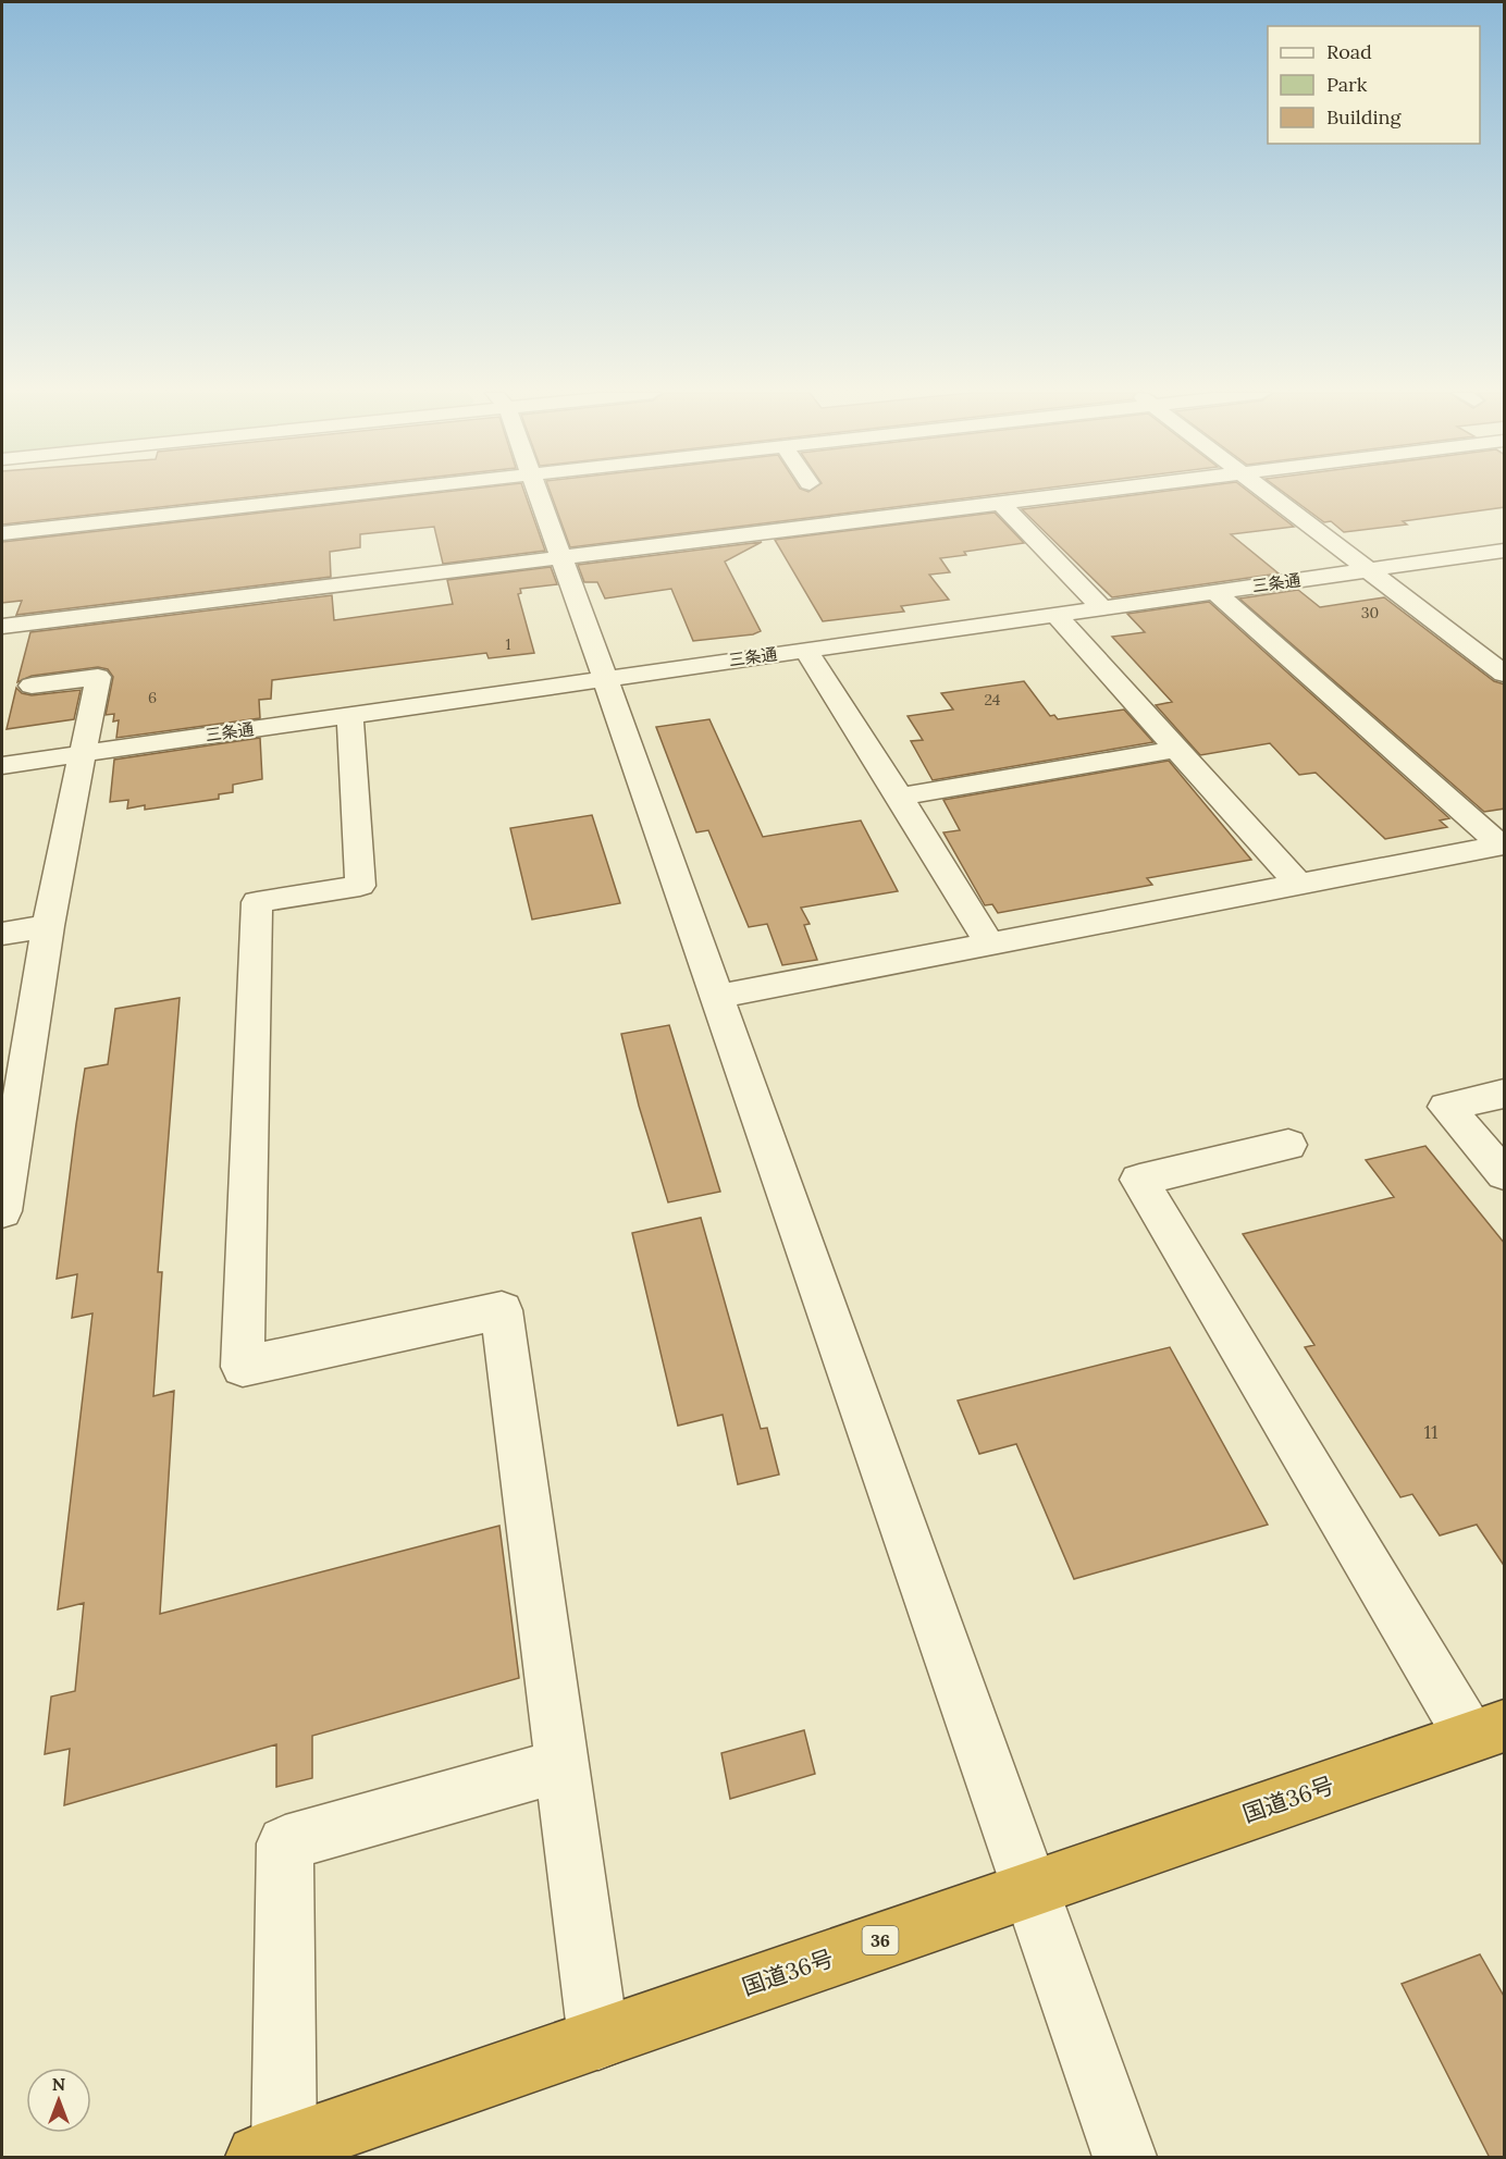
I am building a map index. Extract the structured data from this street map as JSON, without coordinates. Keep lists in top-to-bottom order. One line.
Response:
{"streets":{"highway":["国道36号","36"],"street":["三条通"]},"house_numbers":["30","1","6","24","11"],"legend":["Road","Park","Building"],"north":"top"}
